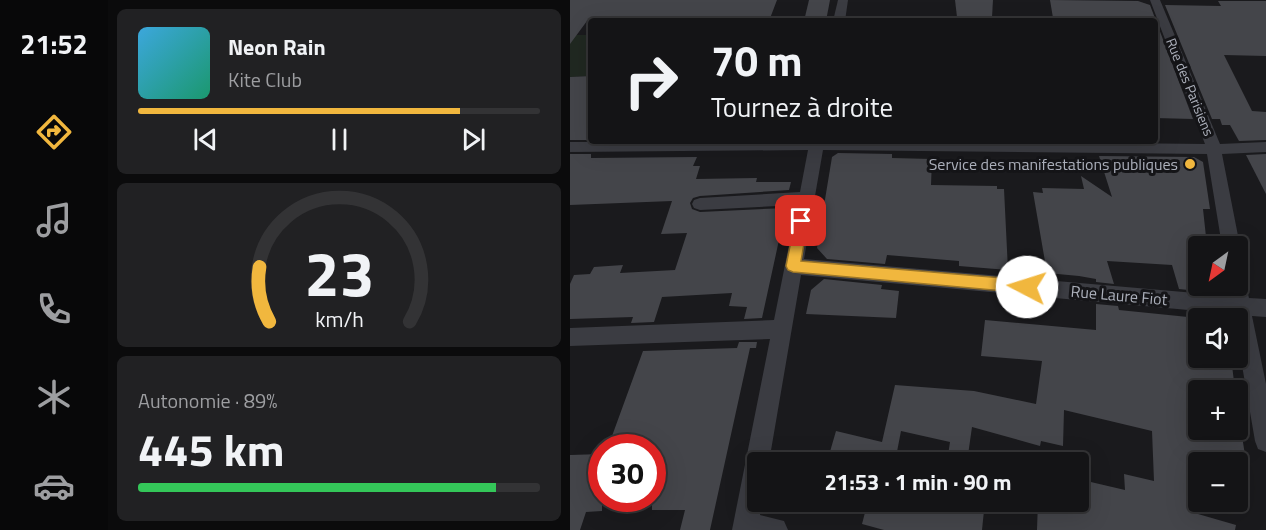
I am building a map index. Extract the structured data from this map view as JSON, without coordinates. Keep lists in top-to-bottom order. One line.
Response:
{"streets":{"street":["Rue des Parisiens","Rue Laure Fiot"]},"places":["Service des manifestations publiques"],"north":"bottom left","page":{"tabs":"21:52","turn":["70 m","Tournez à droite"],"song":["Neon Rain","Kite Club"],"map_buttons":["+","−"],"tile":["Autonomie · 89%","445 km"],"limit":"30","trip":"21:53 · 1 min · 90 m","gauge":["23","km/h"]}}
